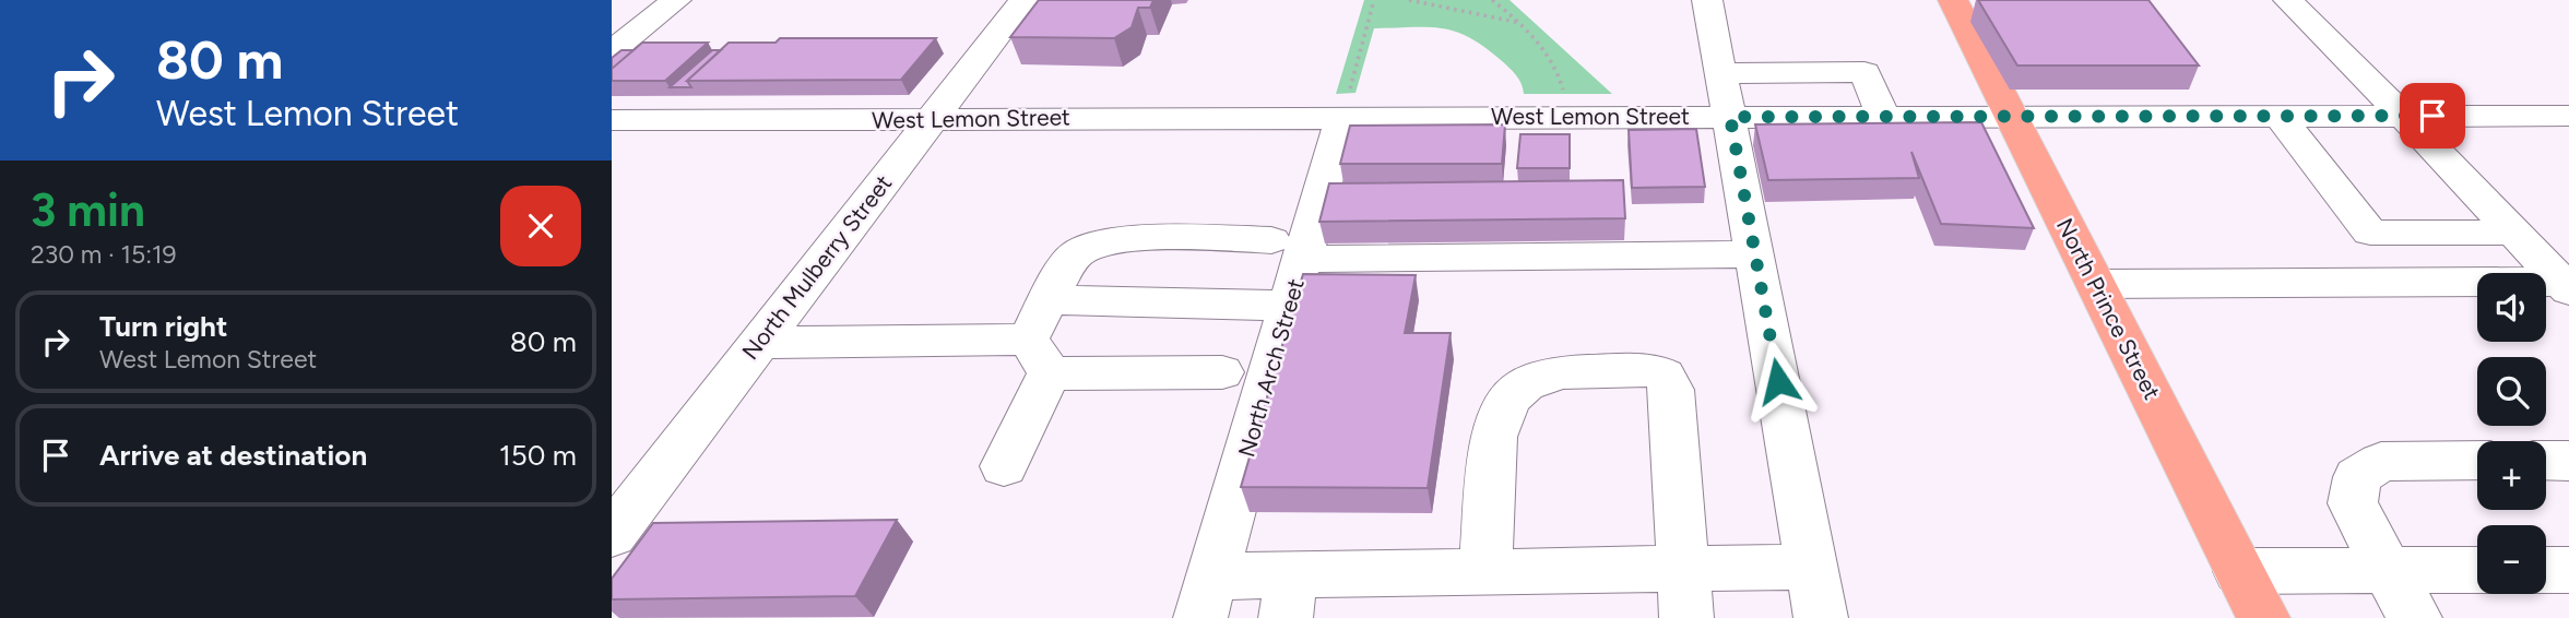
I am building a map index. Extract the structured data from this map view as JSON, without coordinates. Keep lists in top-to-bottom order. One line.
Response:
{"streets":{"highway":["North Prince Street"],"street":["West Lemon Street","North Mulberry Street","North Arch Street"]},"crossings":[["West Lemon Street","North Mulberry Street"],["West Lemon Street","North Prince Street"],["West Lemon Street","North Arch Street"]],"page":{"turn":["80 m","West Lemon Street"],"heading":["3 min","230 m · 15:19"],"map_buttons":["+","−"],"list":[{"name":"Turn right","note":"West Lemon Street","value":"80 m"},{"name":"Arrive at destination","value":"150 m"}]}}
